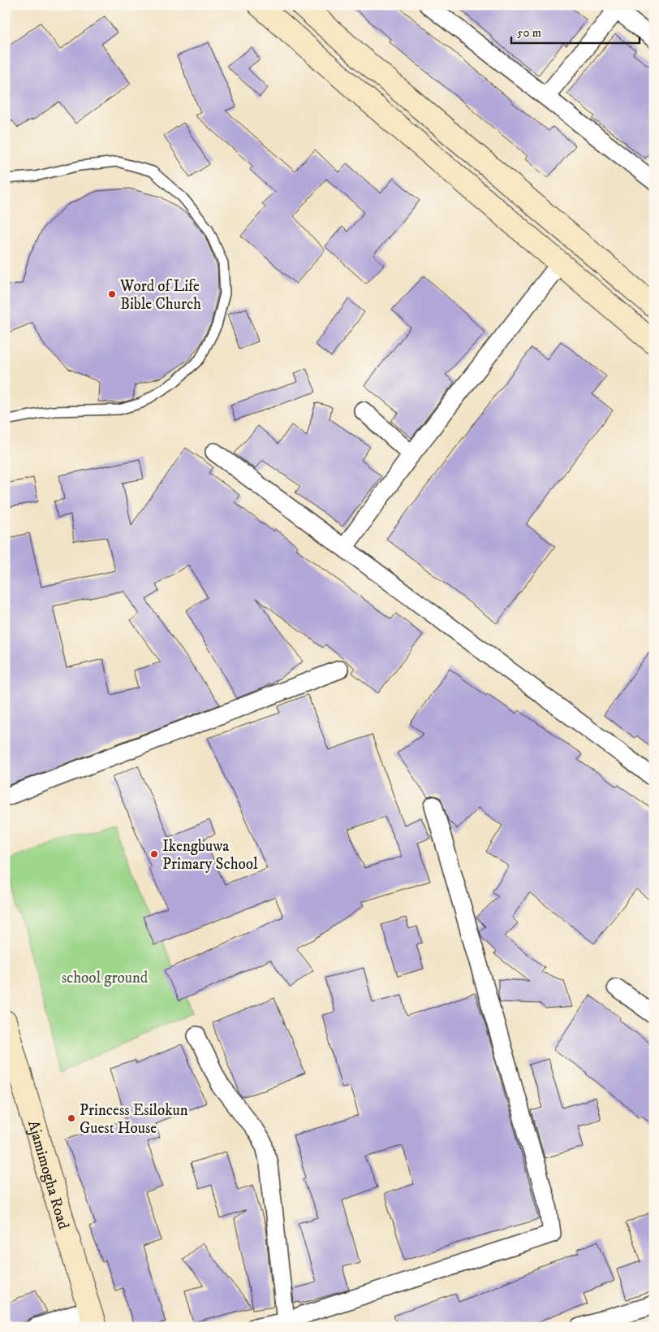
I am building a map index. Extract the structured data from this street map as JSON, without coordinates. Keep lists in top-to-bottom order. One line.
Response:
{"streets":{"main road":["Ajamimogha Road"]},"parks":["school ground"],"places":["Word of Life Bible Church","Ikengbuwa Primary School","Princess Esilokun Guest House"],"scale_bar":"50 m"}
